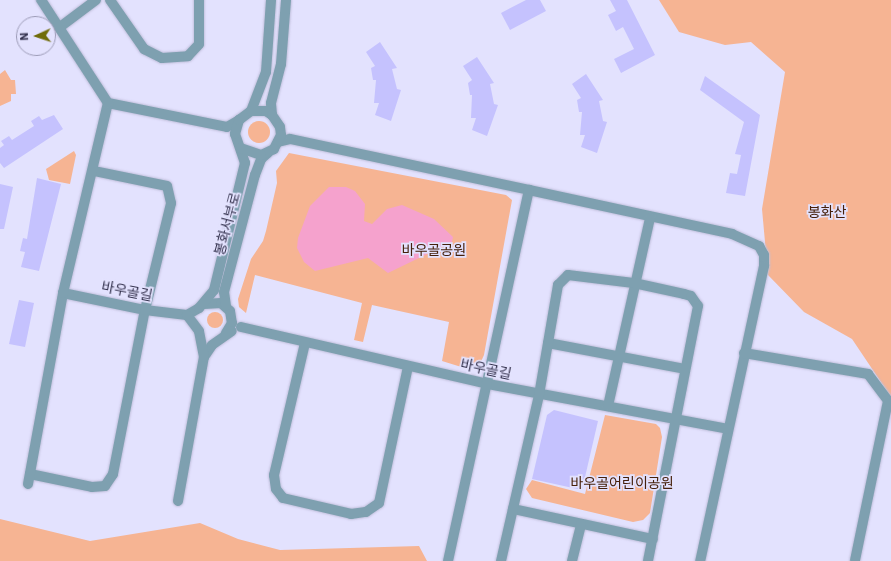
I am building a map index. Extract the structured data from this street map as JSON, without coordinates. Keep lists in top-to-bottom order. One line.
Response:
{"streets":{"street":["봉화서부로","바우골길"]},"parks":["봉화산","바우골공원","바우골어린이공원"],"north":"left"}
